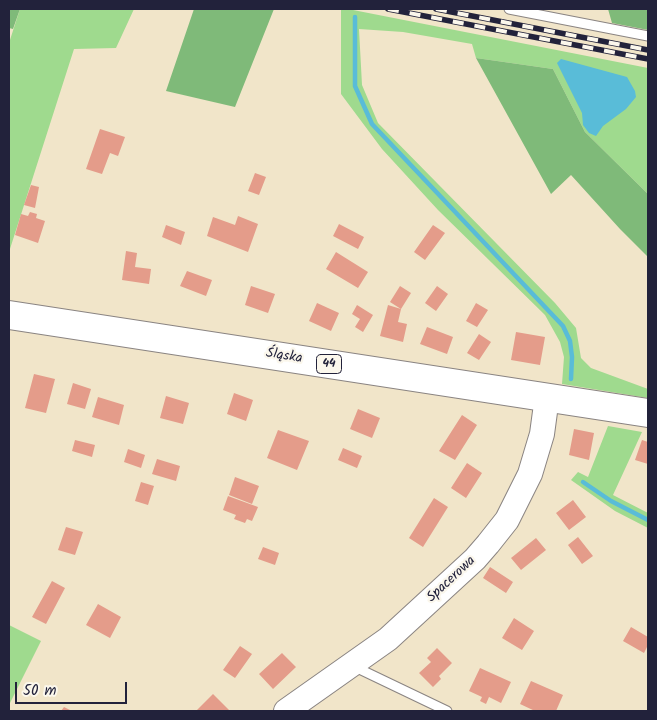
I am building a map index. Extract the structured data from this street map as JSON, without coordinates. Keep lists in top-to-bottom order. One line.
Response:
{"streets":{"main road":["Śląska","44"],"street":["Spacerowa"]},"crossings":[["Śląska","Spacerowa"]],"scale_bar":"50 m"}
